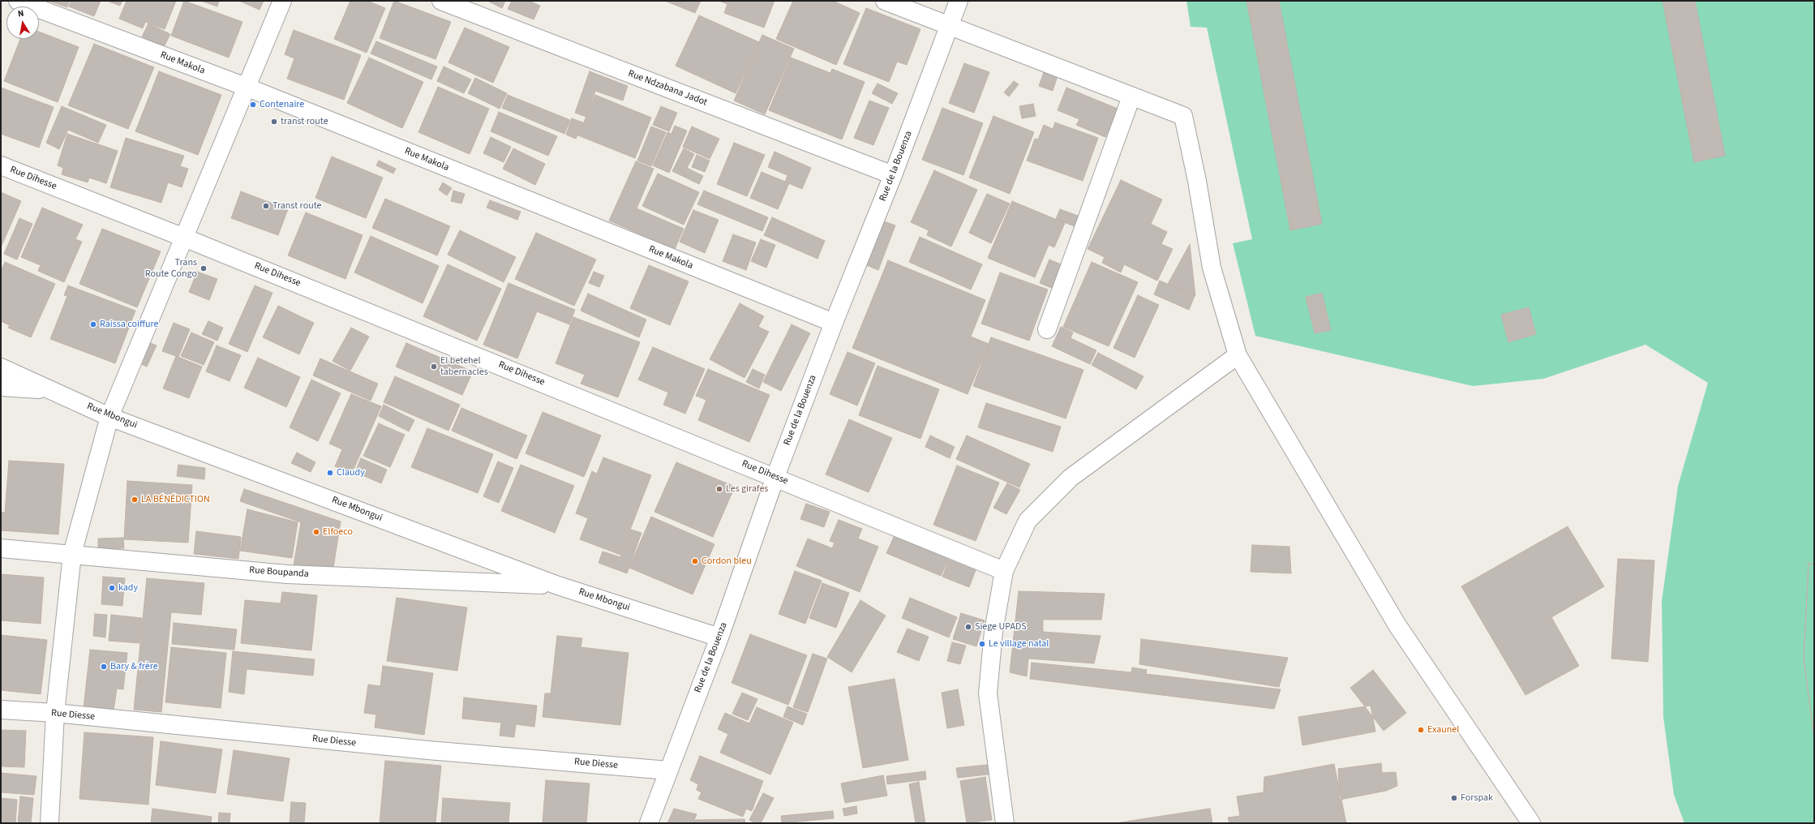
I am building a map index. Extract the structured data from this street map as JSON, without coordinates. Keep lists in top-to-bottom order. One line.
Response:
{"streets":{"street":["Rue Makola","Rue Ndzabana Jadot","Rue de la Bouenza","Rue Dihesse","Rue Mbongui","Rue Boupanda","Rue Diesse"]},"crossings":[["Rue Makola","Rue de la Bouenza"],["Rue Ndzabana Jadot","Rue de la Bouenza"],["Rue de la Bouenza","Rue Dihesse"],["Rue de la Bouenza","Rue Mbongui"],["Rue de la Bouenza","Rue Diesse"],["Rue Mbongui","Rue Boupanda"]],"places":["Contenaire","transt route","Transt route","Trans Route Congo","Raissa coiffure","El betehel tabernacles","Claudy","Les girafes","LA BÉNÉDICTION","Elfoeco","Cordon bleu","kady","Siege UPADS","Le village natal","Bary & frère","Exaunel","Forspak"],"north":"top"}
